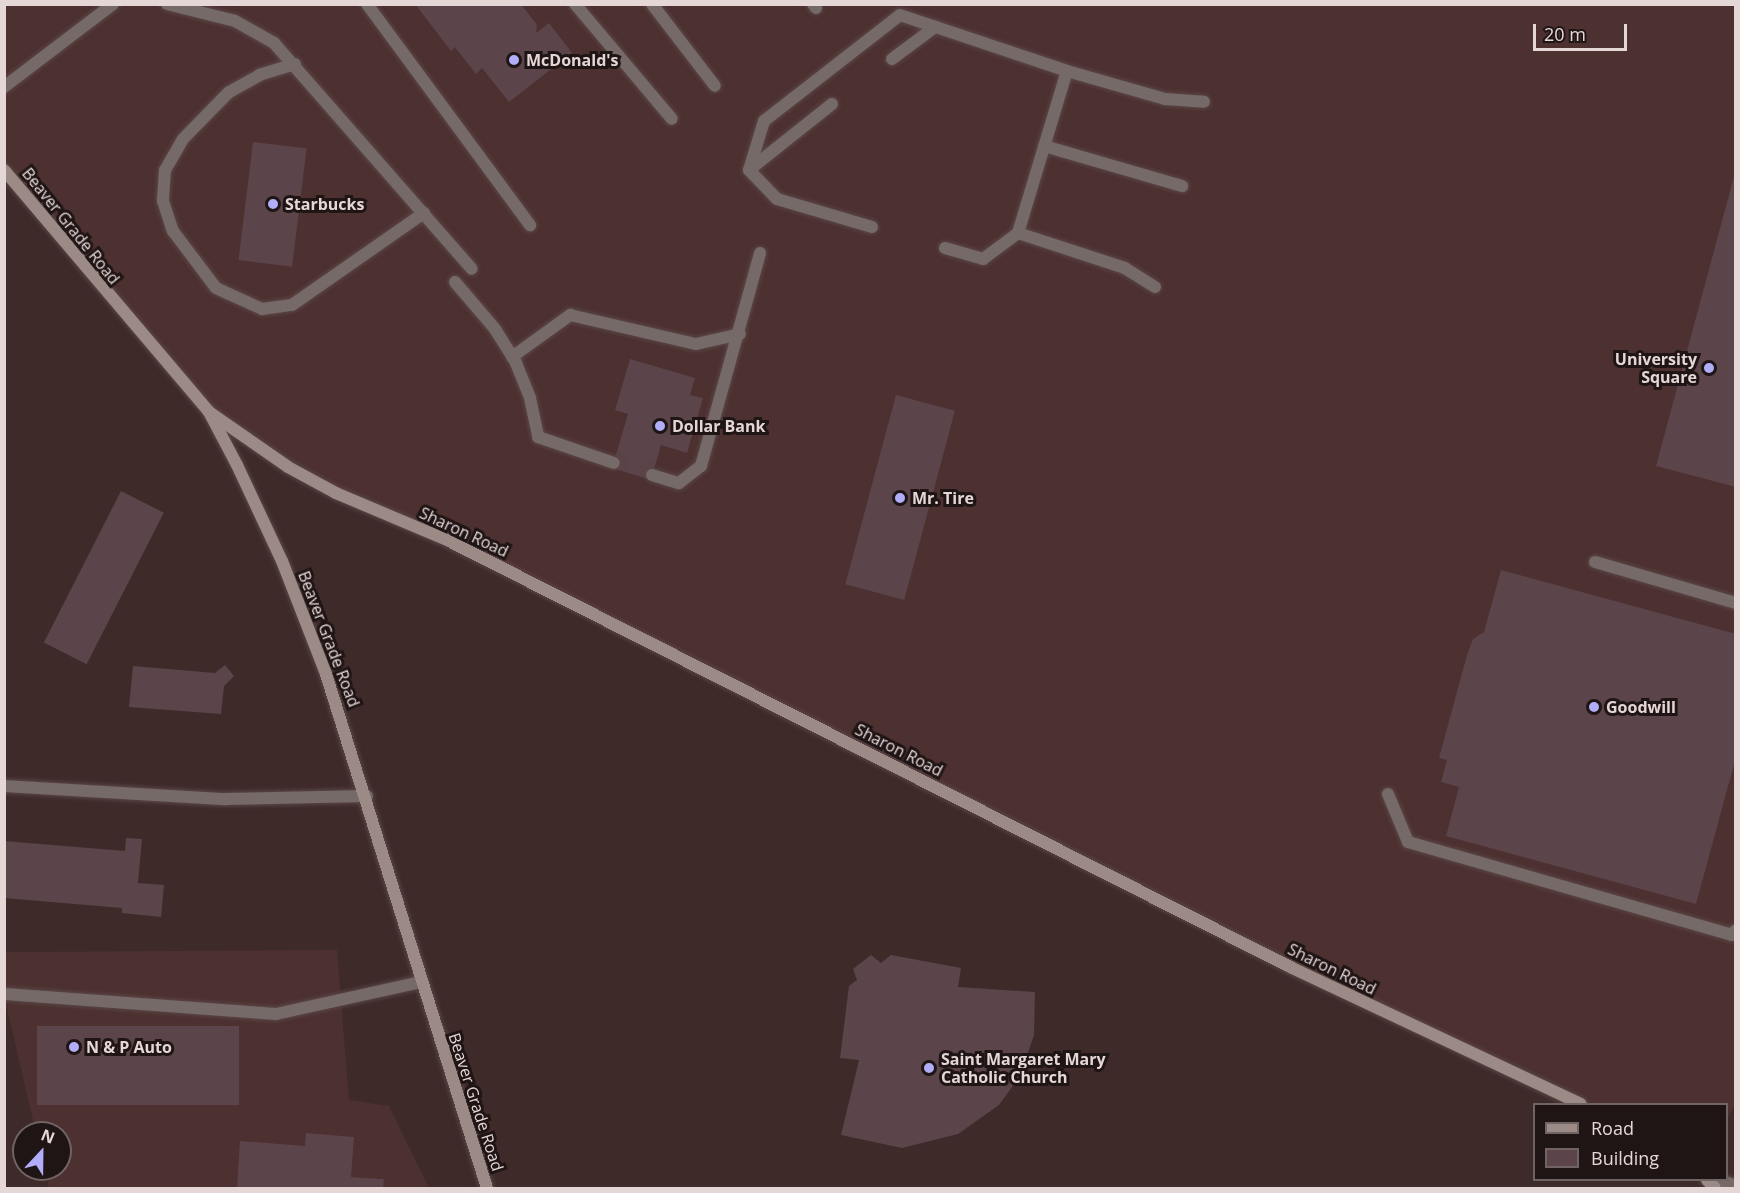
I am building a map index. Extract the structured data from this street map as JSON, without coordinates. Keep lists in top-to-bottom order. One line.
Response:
{"streets":{"street":["Beaver Grade Road","Sharon Road"]},"crossings":[["Beaver Grade Road","Sharon Road"]],"places":["McDonald's","Starbucks","University Square","Dollar Bank","Mr. Tire","Goodwill","N & P Auto","Saint Margaret Mary Catholic Church"],"legend":["Road","Building"],"scale_bar":"20 m","north":"top"}
